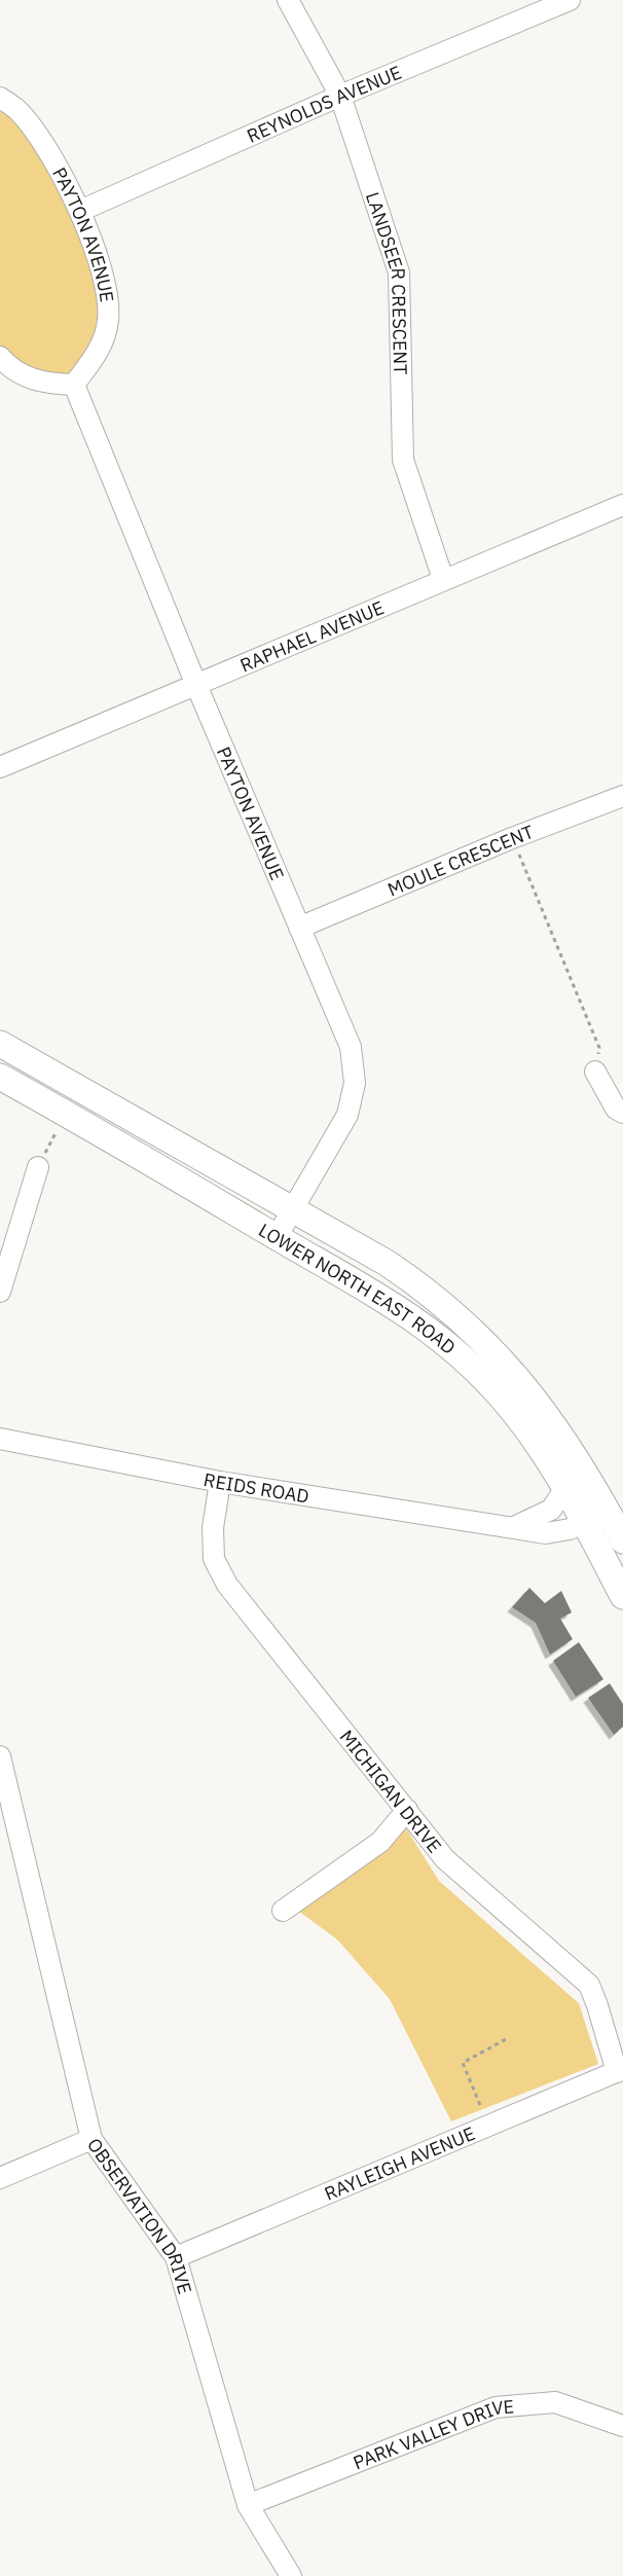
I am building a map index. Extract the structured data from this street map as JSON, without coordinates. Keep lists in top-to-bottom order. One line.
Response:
{"streets":{"main road":["LOWER NORTH EAST ROAD"],"street":["REYNOLDS AVENUE","PAYTON AVENUE","LANDSEER CRESCENT","RAPHAEL AVENUE","MOULE CRESCENT","REIDS ROAD","MICHIGAN DRIVE","RAYLEIGH AVENUE","OBSERVATION DRIVE","PARK VALLEY DRIVE"]},"crossings":[["REYNOLDS AVENUE","PAYTON AVENUE"],["REYNOLDS AVENUE","LANDSEER CRESCENT"],["PAYTON AVENUE","RAPHAEL AVENUE"],["PAYTON AVENUE","MOULE CRESCENT"],["PAYTON AVENUE","LOWER NORTH EAST ROAD"],["LANDSEER CRESCENT","RAPHAEL AVENUE"],["LOWER NORTH EAST ROAD","REIDS ROAD"],["REIDS ROAD","MICHIGAN DRIVE"],["MICHIGAN DRIVE","RAYLEIGH AVENUE"],["RAYLEIGH AVENUE","OBSERVATION DRIVE"],["OBSERVATION DRIVE","PARK VALLEY DRIVE"]]}
